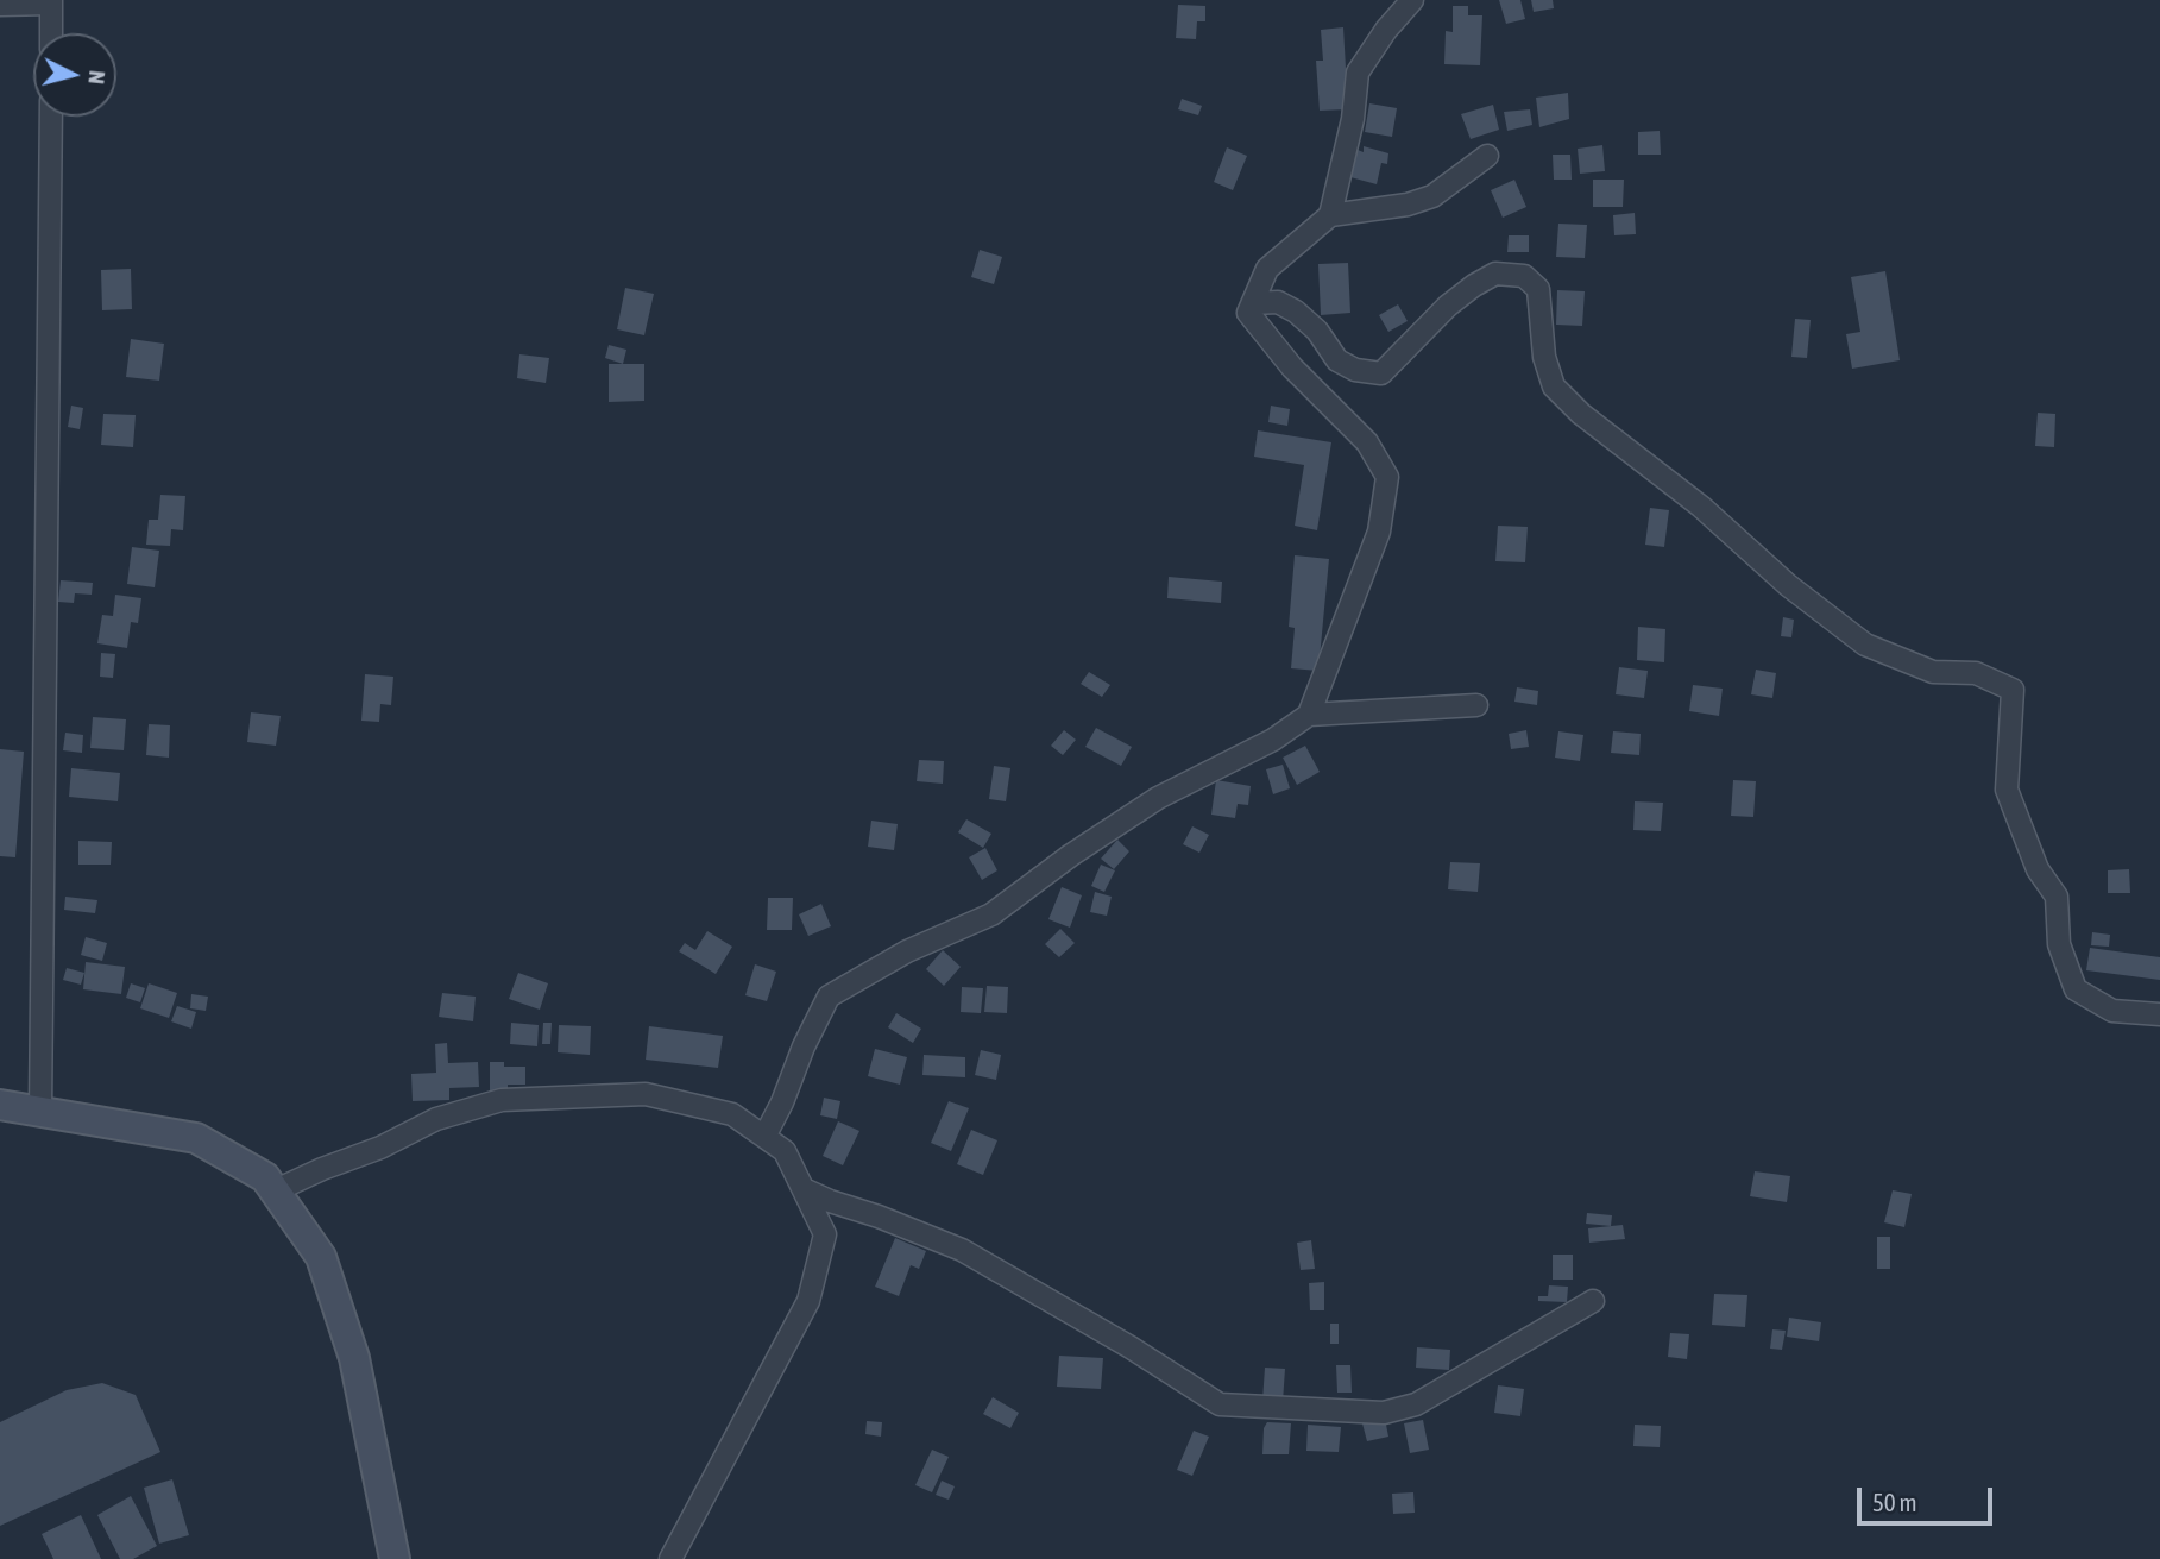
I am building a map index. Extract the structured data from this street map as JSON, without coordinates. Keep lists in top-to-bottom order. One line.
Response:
{"scale_bar":"50 m","north":"right"}
